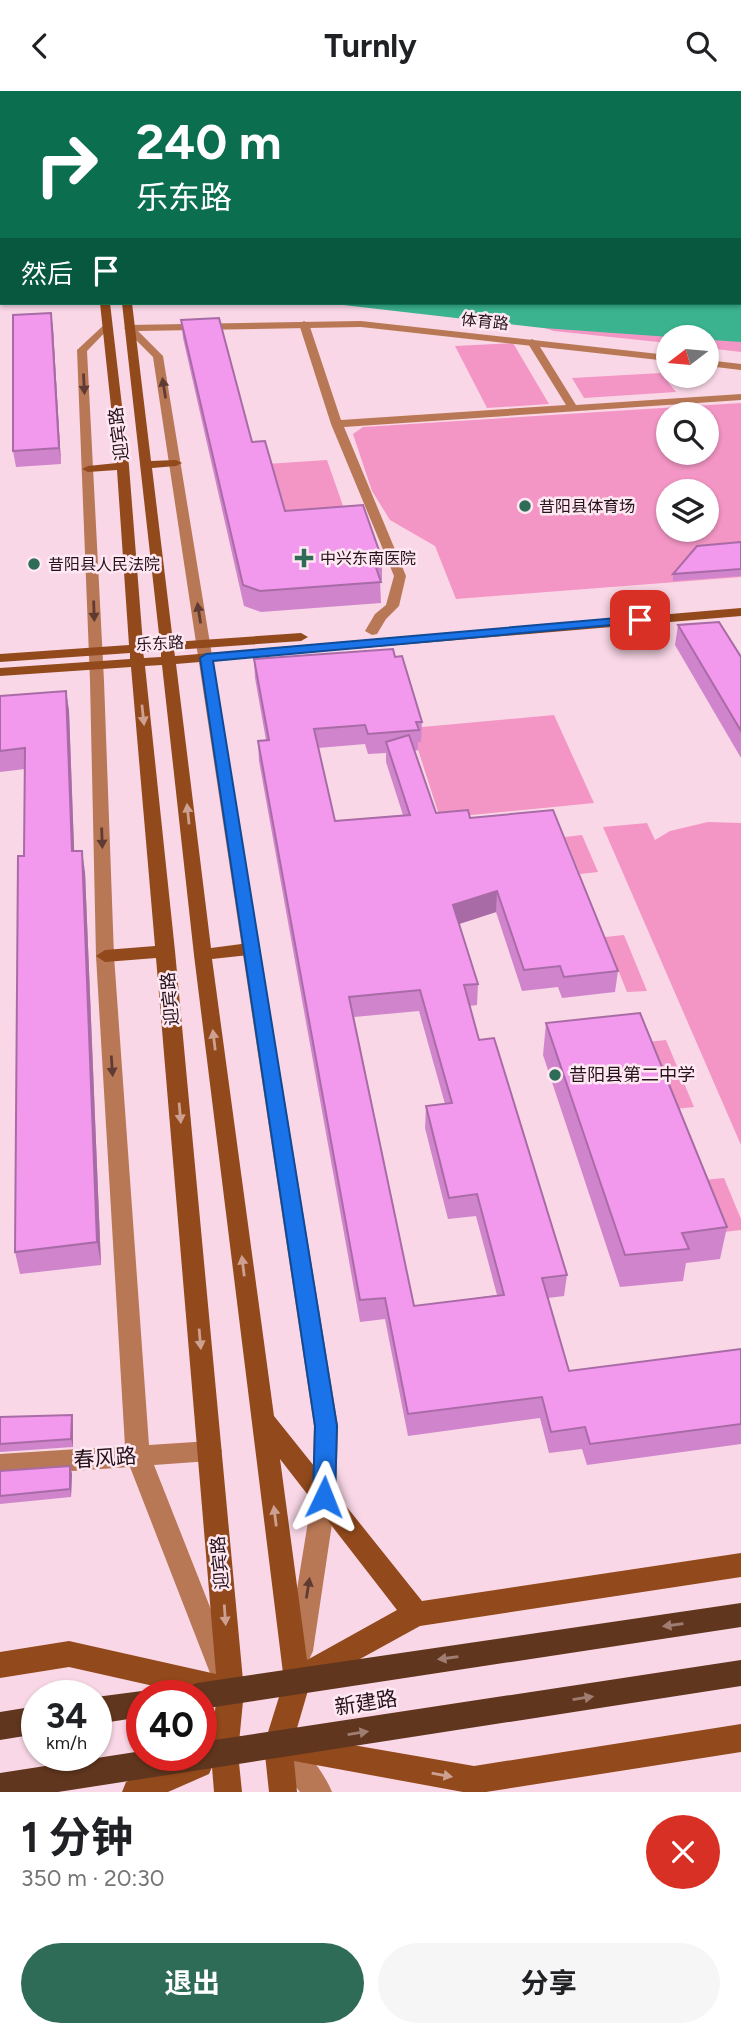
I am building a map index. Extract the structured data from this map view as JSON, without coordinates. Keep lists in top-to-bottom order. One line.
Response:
{"streets":{"main road":["迎宾路","乐东路","新建路"],"street":["体育路","春风路"]},"crossings":[["体育路","迎宾路"],["迎宾路","乐东路"],["迎宾路","春风路"],["迎宾路","新建路"]],"places":{"other":["昔阳县体育场","昔阳县人民法院","昔阳县第二中学"],"health":["中兴东南医院"]},"north":"left","page":{"header":"Turnly","turn":["240 m","乐东路"],"then":"然后","speed":"34 km/h","limit":"40","heading":["1 分钟","350 m · 20:30"],"buttons":["退出","分享"]}}
